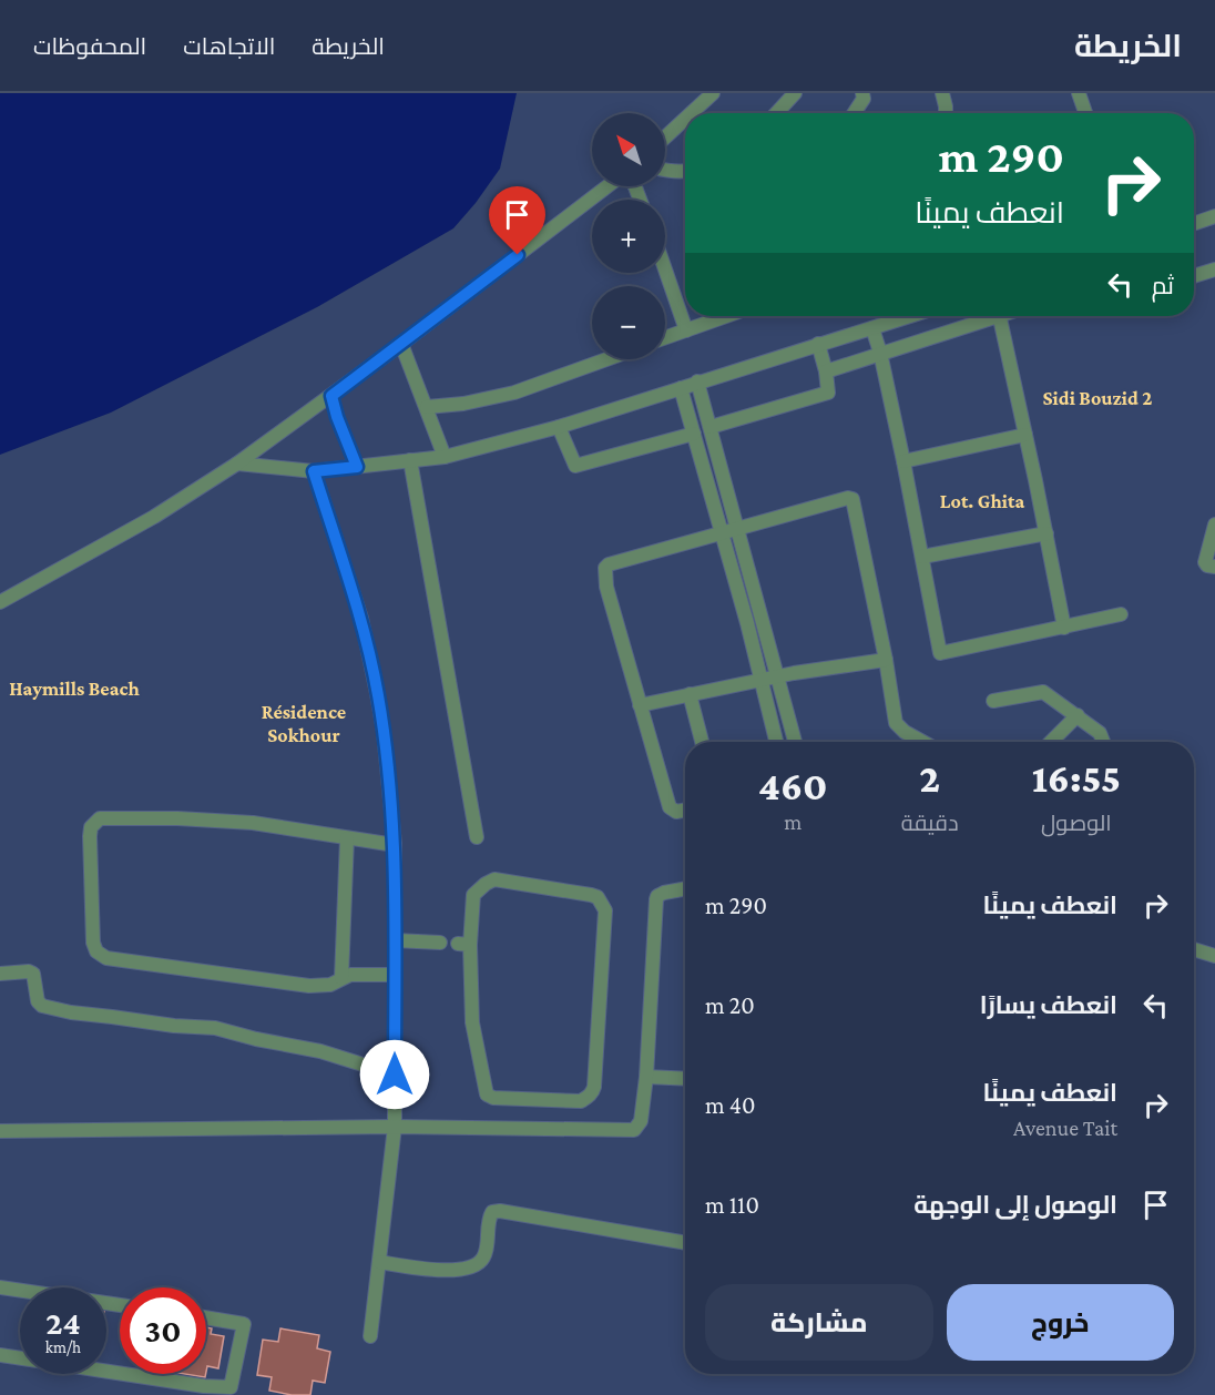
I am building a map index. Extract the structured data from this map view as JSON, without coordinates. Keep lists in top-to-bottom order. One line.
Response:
{"districts":["Sidi Bouzid 2","Lot. Ghita","Haymills Beach","Résidence Sokhour"],"north":"top left","page":{"header":"الخريطة","nav":["الخريطة","الاتجاهات","المحفوظات"],"map_buttons":["+","−"],"turn":["290 m","انعطف يمينًا"],"then":"ثم","eta":["16:55","الوصول","2","دقيقة","460","m"],"list":[{"name":"انعطف يمينًا","value":"290 m"},{"name":"انعطف يسارًا","value":"20 m"},{"name":"انعطف يمينًا","note":"Avenue Tait","value":"40 m"},{"name":"الوصول إلى الوجهة","value":"110 m"}],"buttons":["خروج","مشاركة"],"speed":"24 km/h","limit":"30"}}
